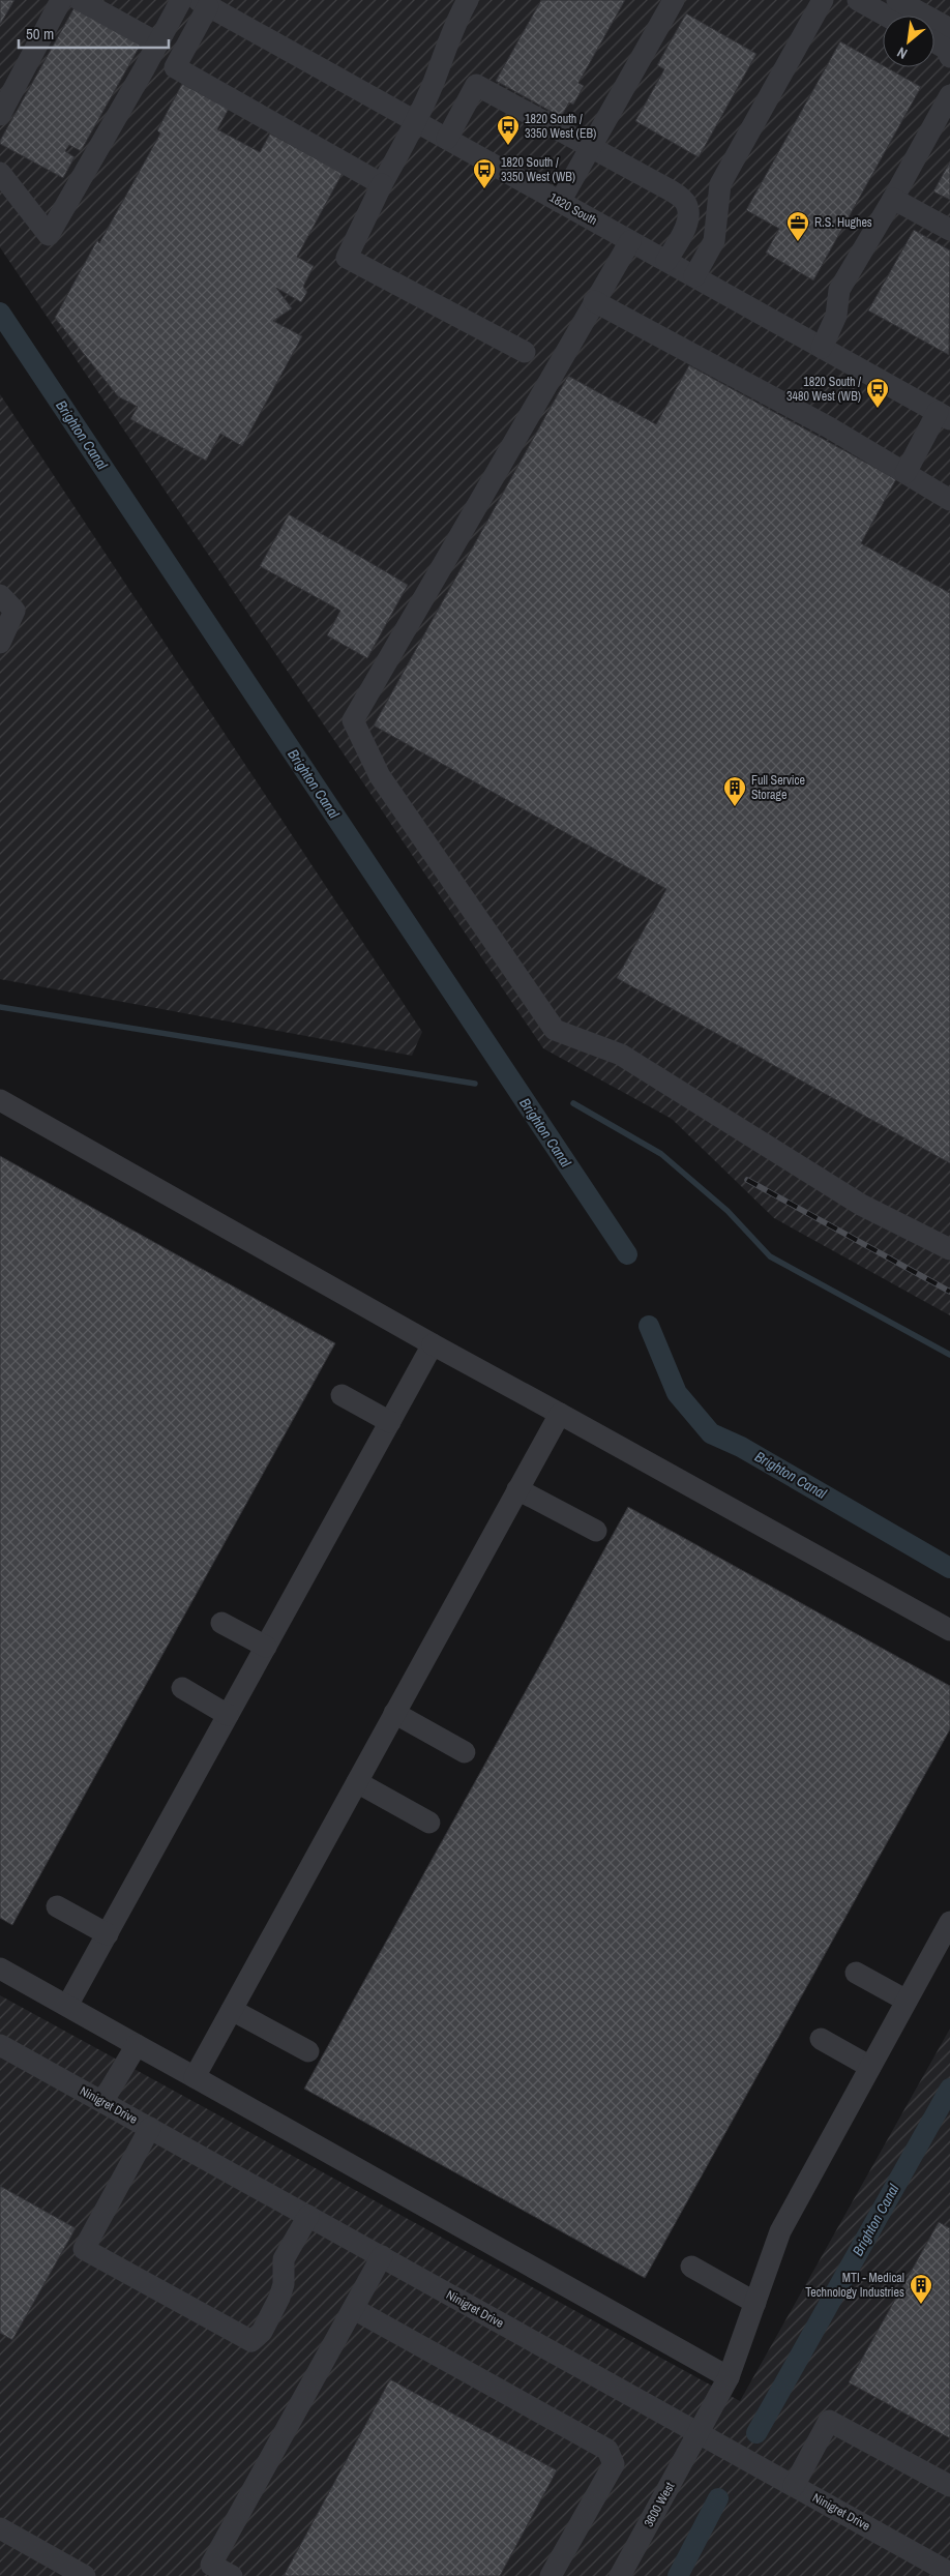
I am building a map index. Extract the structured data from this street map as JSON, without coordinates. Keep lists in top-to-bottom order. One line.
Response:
{"streets":{"street":["1820 South","Ninigret Drive","3600 West"]},"crossings":[["Ninigret Drive","3600 West"]],"water":["Brighton Canal"],"places":{"bus stop":["1820 South / 3350 West (EB)","1820 South / 3350 West (WB)","1820 South / 3480 West (WB)"],"office":["R.S. Hughes"],"building":["Full Service Storage","MTI - Medical Technology Industries"]},"scale_bar":"50 m","north":"bottom left"}
